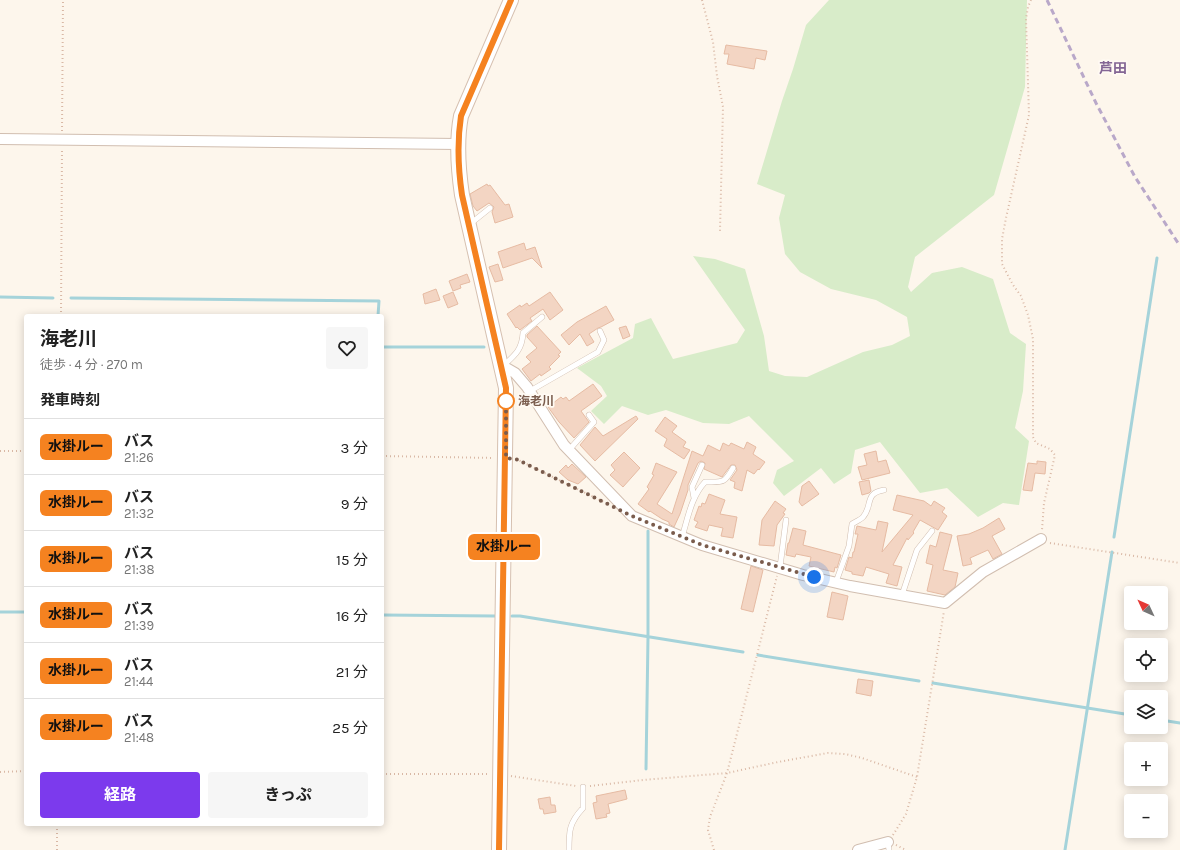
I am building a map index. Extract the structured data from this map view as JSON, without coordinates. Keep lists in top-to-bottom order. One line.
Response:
{"districts":["芦田"],"places":["海老川"],"lines":["bus line 水掛ルー"],"north":"top left","page":{"on_map":"水掛ルー","heading":[["海老川","徒歩 · 4 分 · 270 m"],"発車時刻"],"list":[{"mark":"水掛ルー","name":"バス","note":"21:26","value":"3 分"},{"mark":"水掛ルー","name":"バス","note":"21:32","value":"9 分"},{"mark":"水掛ルー","name":"バス","note":"21:38","value":"15 分"},{"mark":"水掛ルー","name":"バス","note":"21:39","value":"16 分"},{"mark":"水掛ルー","name":"バス","note":"21:44","value":"21 分"},{"mark":"水掛ルー","name":"バス","note":"21:48","value":"25 分"}],"map_buttons":["+","−"],"buttons":["経路","きっぷ"]}}
